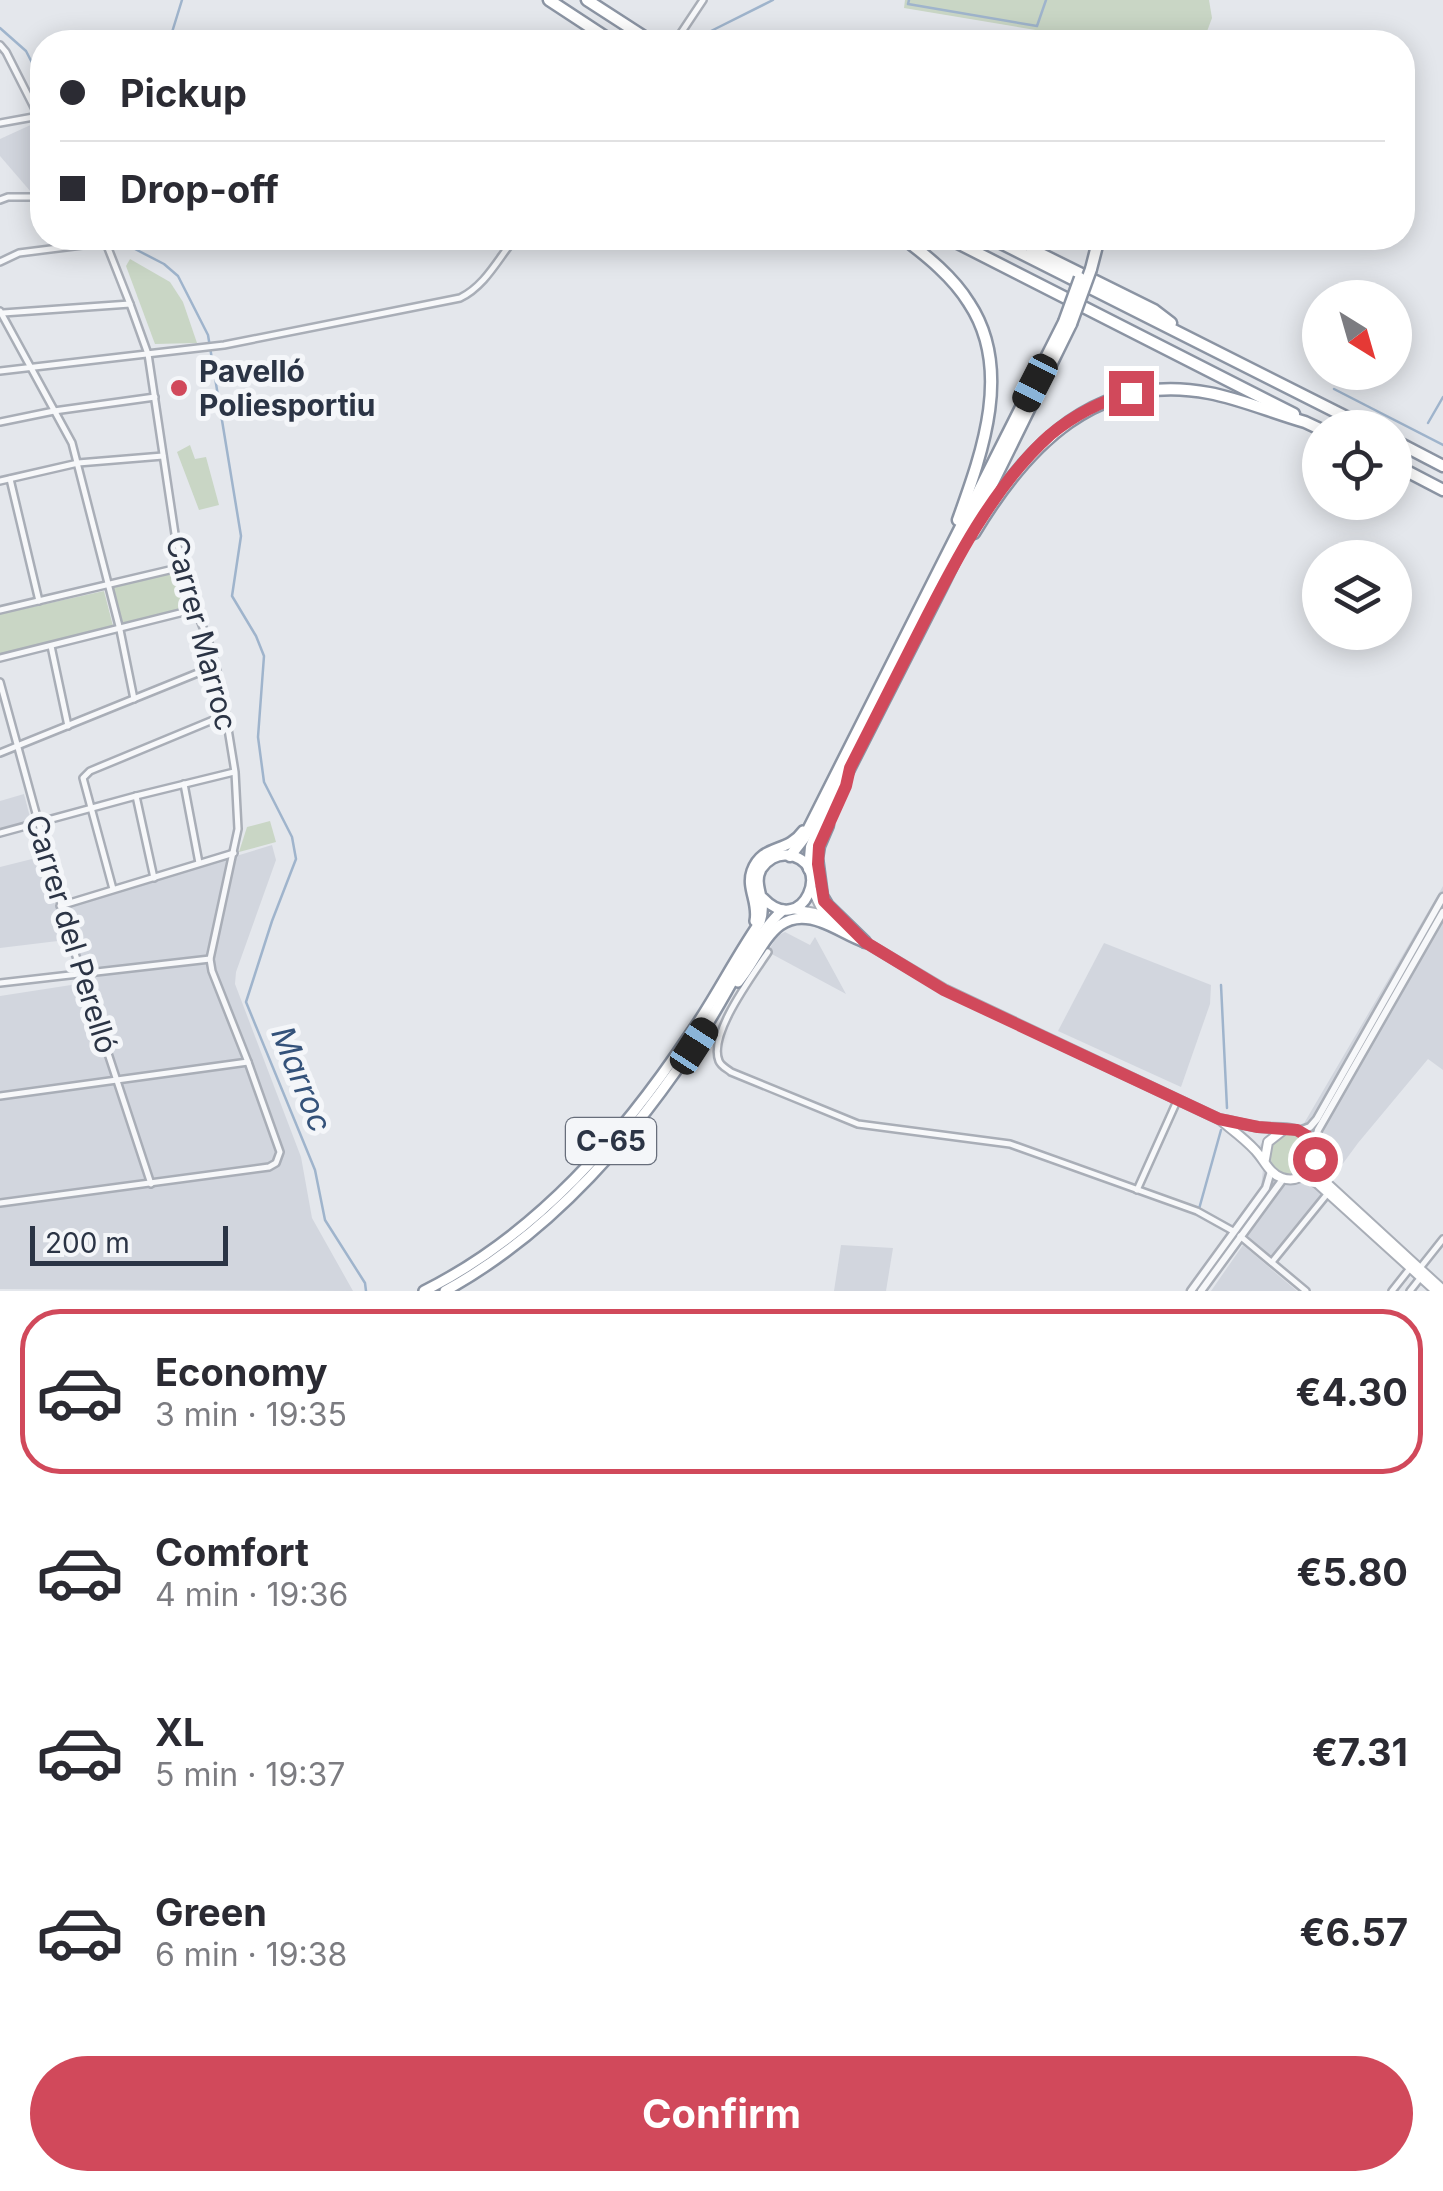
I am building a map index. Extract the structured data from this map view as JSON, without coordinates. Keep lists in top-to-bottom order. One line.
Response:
{"streets":{"highway":["C-65"],"street":["Carrer Marroc","Carrer del Perelló"]},"water":["Marroc"],"places":["Pavelló Poliesportiu"],"scale_bar":"200 m","north":"bottom right","page":{"banner":["Pickup","Drop-off"],"scale":"200 m","list":[{"name":"Economy","note":"3 min · 19:35","value":"€4.30"},{"name":"Comfort","note":"4 min · 19:36","value":"€5.80"},{"name":"XL","note":"5 min · 19:37","value":"€7.31"},{"name":"Green","note":"6 min · 19:38","value":"€6.57"}],"buttons":"Confirm"}}
